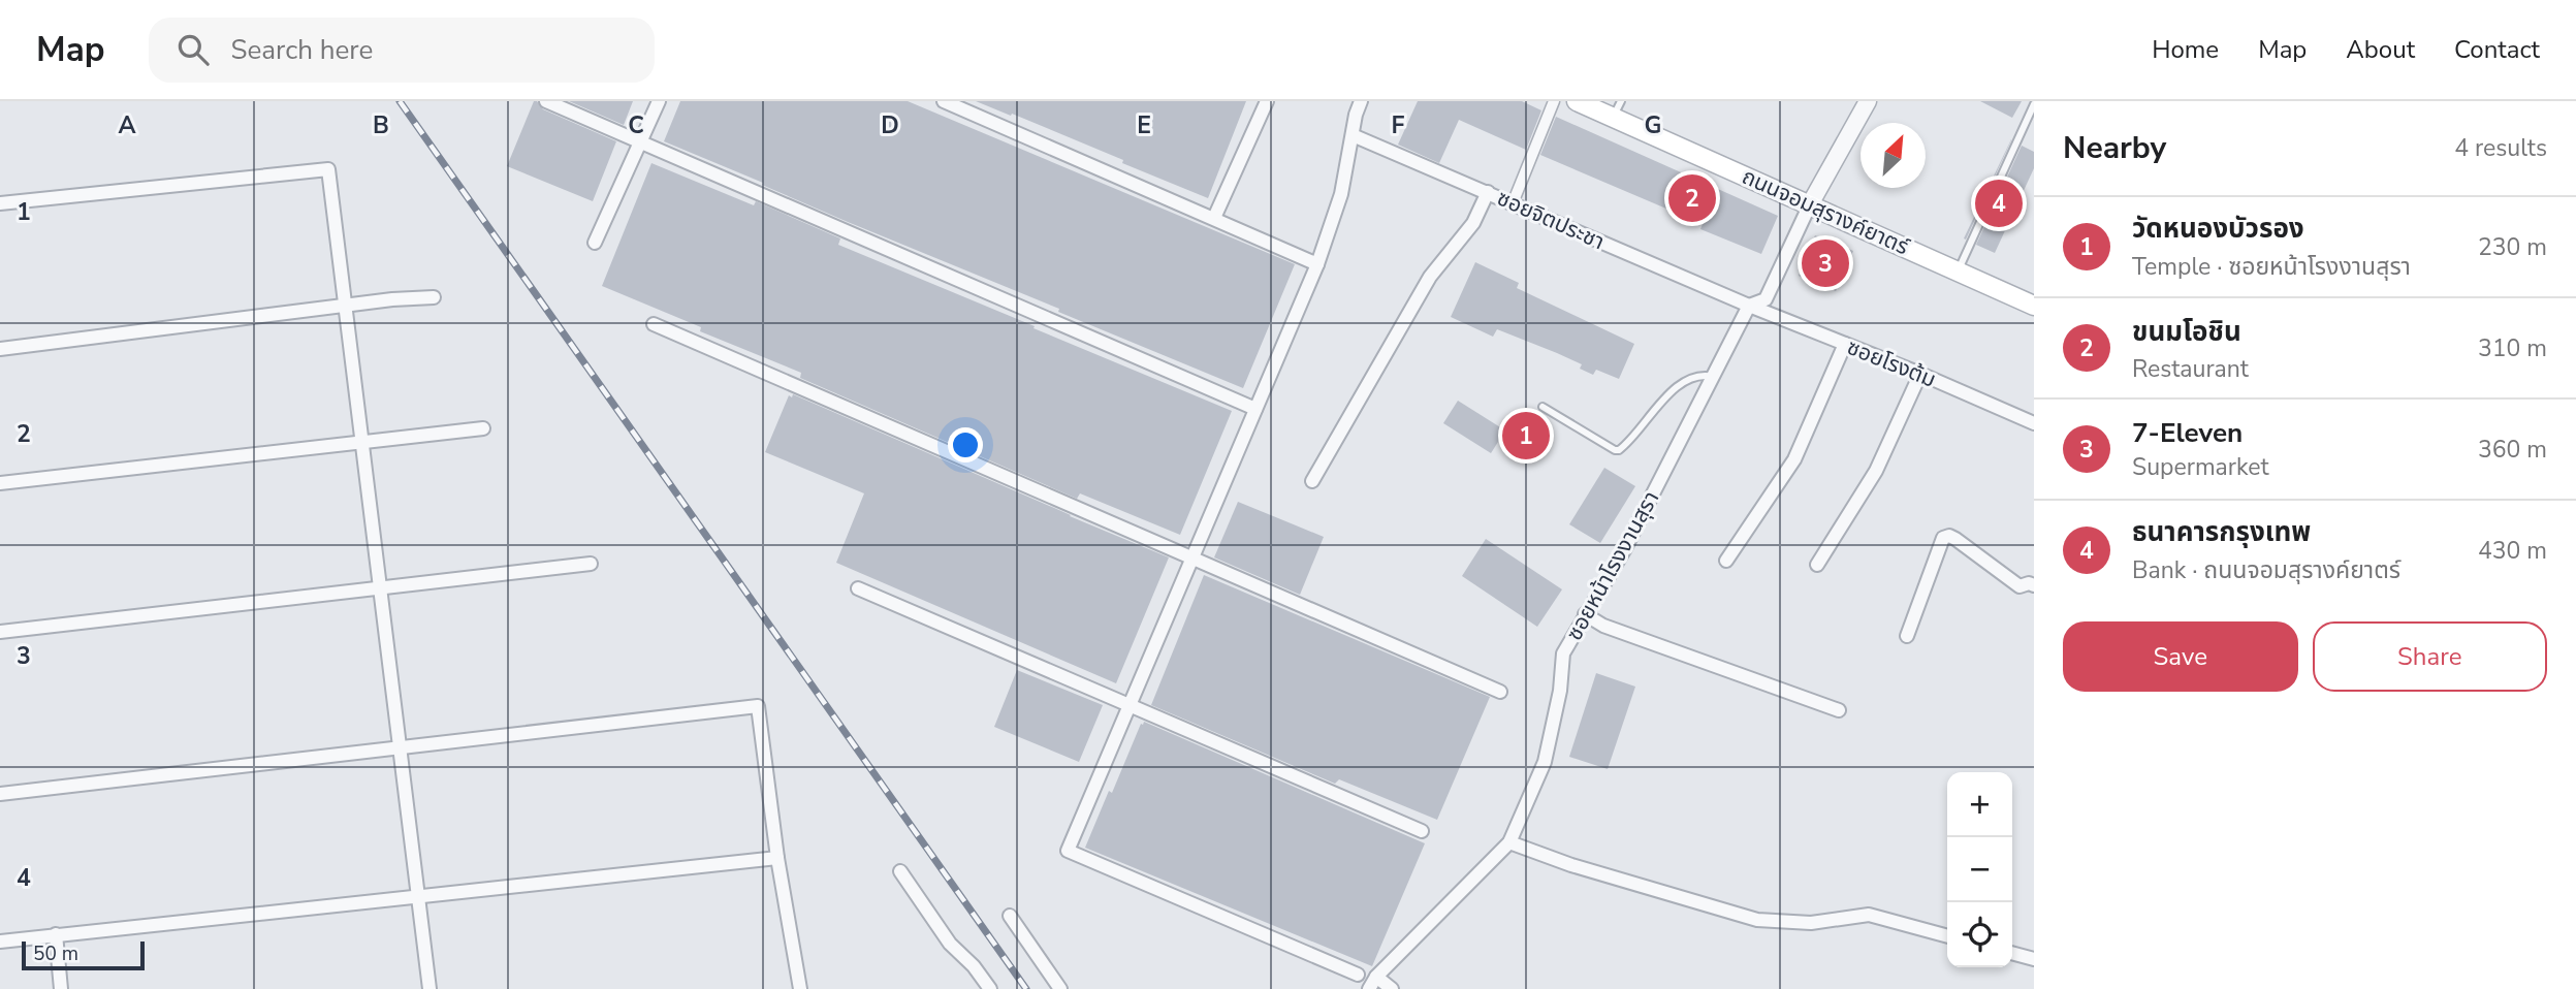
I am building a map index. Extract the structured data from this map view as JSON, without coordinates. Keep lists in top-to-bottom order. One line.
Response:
{"streets":{"main road":["ถนนจอมสุรางค์ยาตร์"],"street":["ซอยจิตประชา","ซอยโรงต้ม","ซอยหน้าโรงงานสุรา"]},"crossings":[["ถนนจอมสุรางค์ยาตร์","ซอยหน้าโรงงานสุรา"],["ซอยจิตประชา","ซอยโรงต้ม"],["ซอยจิตประชา","ซอยหน้าโรงงานสุรา"],["ซอยโรงต้ม","ซอยหน้าโรงงานสุรา"]],"scale_bar":"50 m","north":"top right","page":{"header":"Map","search":"Search here","nav":["Home","Map","About","Contact"],"heading":["Nearby","4 results"],"pins":["2","4","3","1"],"list":[{"mark":"1","name":"วัดหนองบัวรอง","note":"Temple · ซอยหน้าโรงงานสุรา","value":"230 m"},{"mark":"2","name":"ขนมโอชิน","note":"Restaurant","value":"310 m"},{"mark":"3","name":"7-Eleven","note":"Supermarket","value":"360 m"},{"mark":"4","name":"ธนาคารกรุงเทพ","note":"Bank · ถนนจอมสุรางค์ยาตร์","value":"430 m"}],"buttons":["Save","Share"],"map_buttons":["+","−"],"scale":"50 m"},"grid":{"columns":["A","B","C","D","E","F","G"],"rows":["1","2","3","4"]}}
